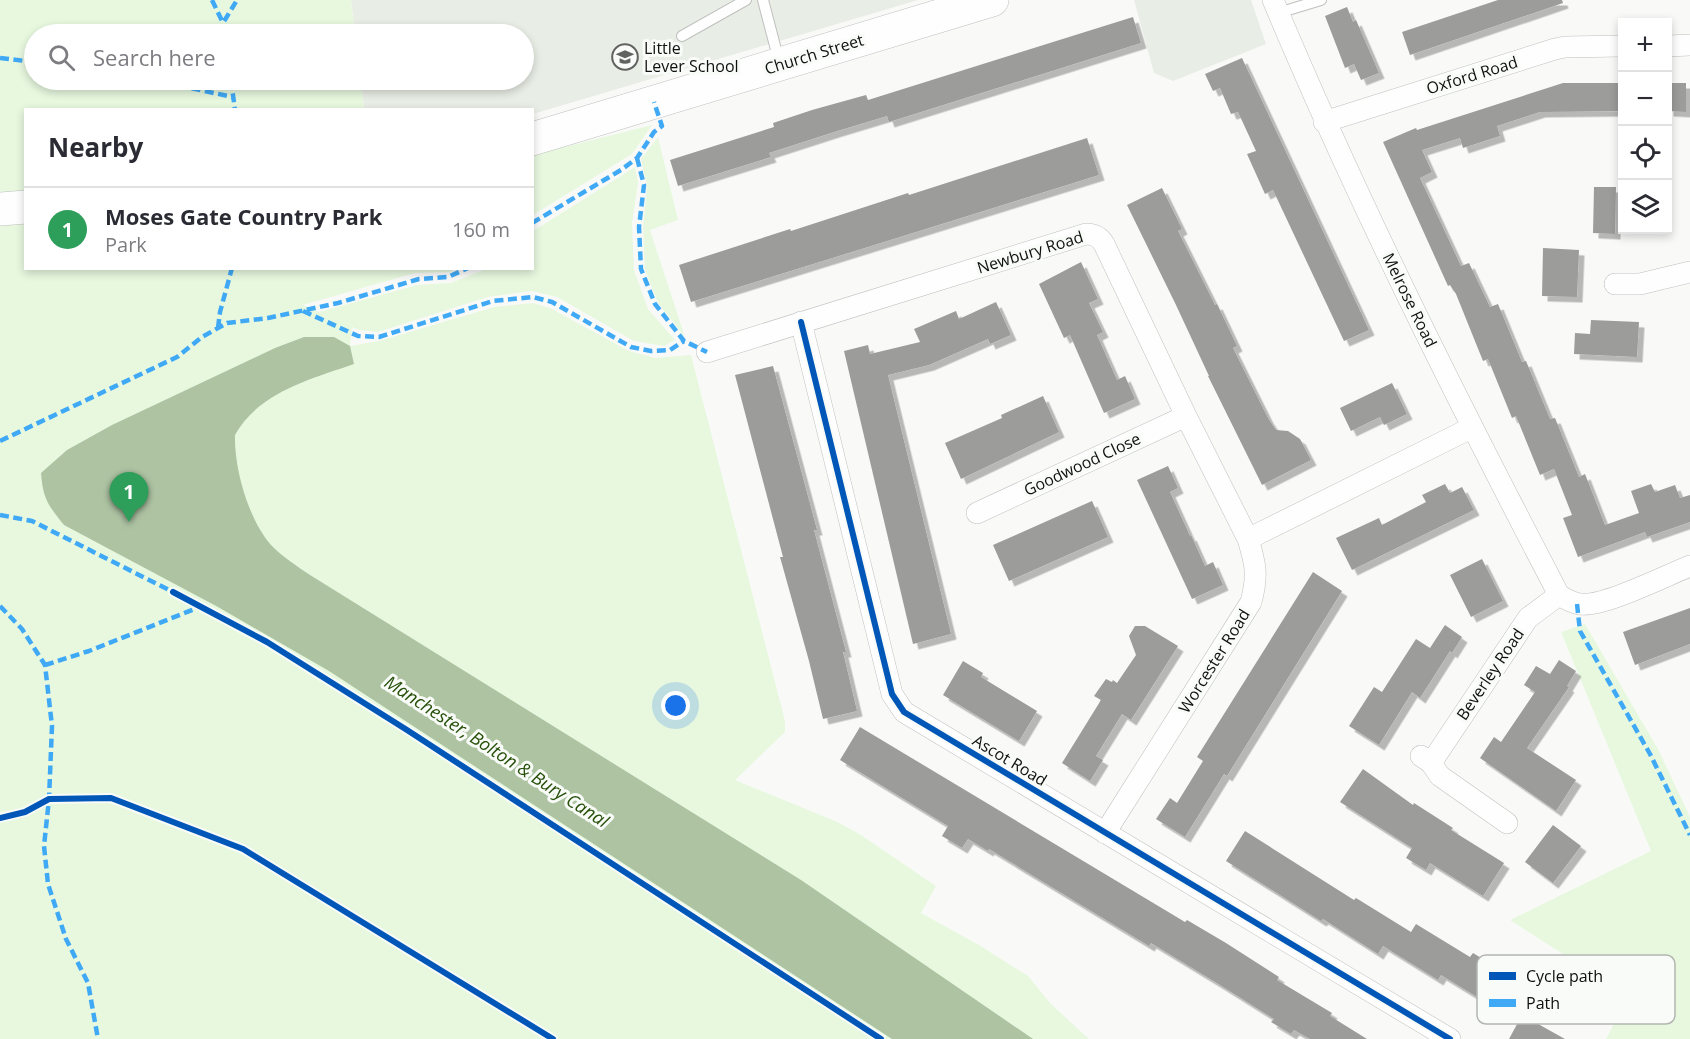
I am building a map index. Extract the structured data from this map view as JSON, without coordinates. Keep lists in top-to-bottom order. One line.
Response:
{"streets":{"main road":["Church Street"],"street":["Oxford Road","Newbury Road","Melrose Road","Goodwood Close","Worcester Road","Beverley Road","Ascot Road"]},"crossings":[["Oxford Road","Melrose Road"],["Newbury Road","Goodwood Close"],["Newbury Road","Worcester Road"],["Newbury Road","Ascot Road"],["Melrose Road","Beverley Road"],["Worcester Road","Ascot Road"]],"water":["Manchester, Bolton & Bury Canal"],"places":{"school or university":["Little Lever School"]},"legend":["Cycle path","Path"],"page":{"map_buttons":["+","−"],"search":"Search here","heading":"Nearby","list":[{"mark":"1","name":"Moses Gate Country Park","note":"Park","value":"160 m"}],"pins":"1"}}
